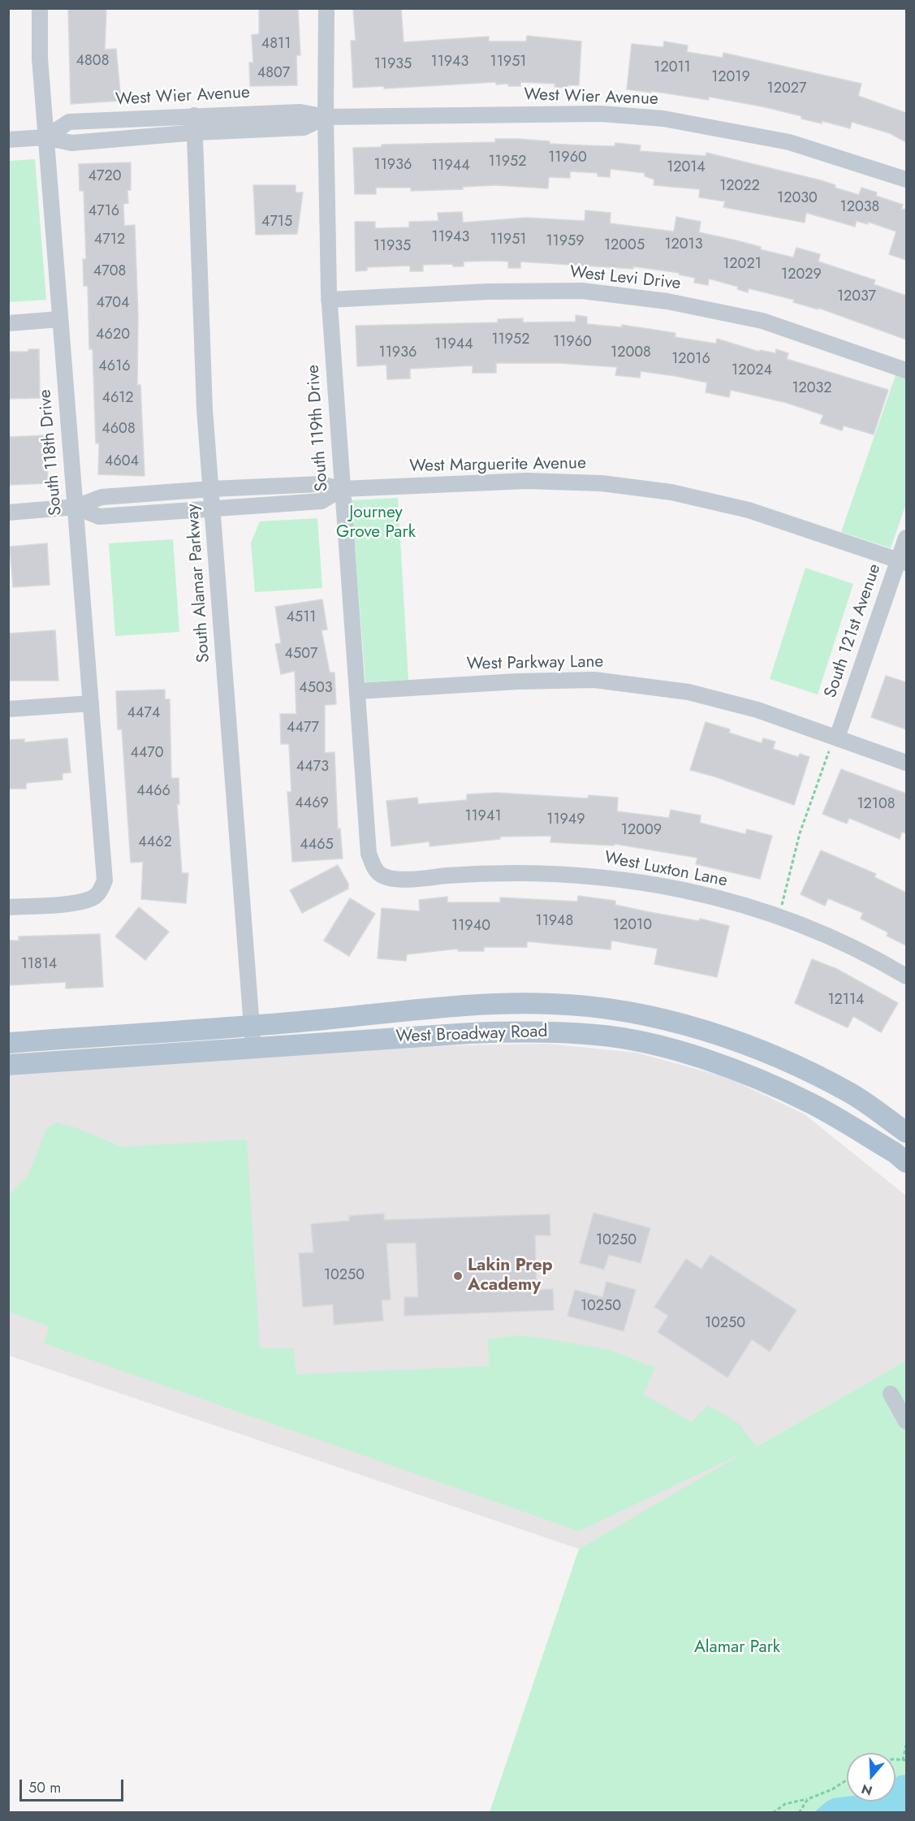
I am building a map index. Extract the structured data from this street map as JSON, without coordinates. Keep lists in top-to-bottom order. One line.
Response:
{"streets":{"main road":["West Broadway Road"],"street":["West Wier Avenue","West Levi Drive","South 119th Drive","South 118th Drive","West Marguerite Avenue","South Alamar Parkway","South 121st Avenue","West Parkway Lane","West Luxton Lane"]},"crossings":[["West Wier Avenue","South 119th Drive"],["West Wier Avenue","South 118th Drive"],["West Wier Avenue","South Alamar Parkway"],["West Levi Drive","South 119th Drive"],["South 119th Drive","West Marguerite Avenue"],["South 119th Drive","West Parkway Lane"],["South 119th Drive","West Luxton Lane"],["South 118th Drive","West Marguerite Avenue"],["West Marguerite Avenue","South Alamar Parkway"],["West Marguerite Avenue","South 121st Avenue"],["South Alamar Parkway","West Broadway Road"],["South 121st Avenue","West Parkway Lane"]],"parks":["Journey Grove Park","Alamar Park"],"places":["Lakin Prep Academy"],"house_numbers":["4811","4808","11943","11951","11935","12011","4807","12019","12027","11960","11952","11936","11944","12014","4720","12022","12030","12038","4716","4715","11943","4712","11951","11959","12013","12005","11935","12021","4708","12029","12037","4704","4620","11952","11960","11944","11936","12008","12016","4616","12024","12032","4612","4608","4604","4511","4507","4503","4474","4477","4470","4473","4466","4469","12108","11941","11949","12009","4462","4465","11948","12010","11940","11814","12114","10250","10250","10250","10250"],"scale_bar":"50 m","north":"bottom"}
